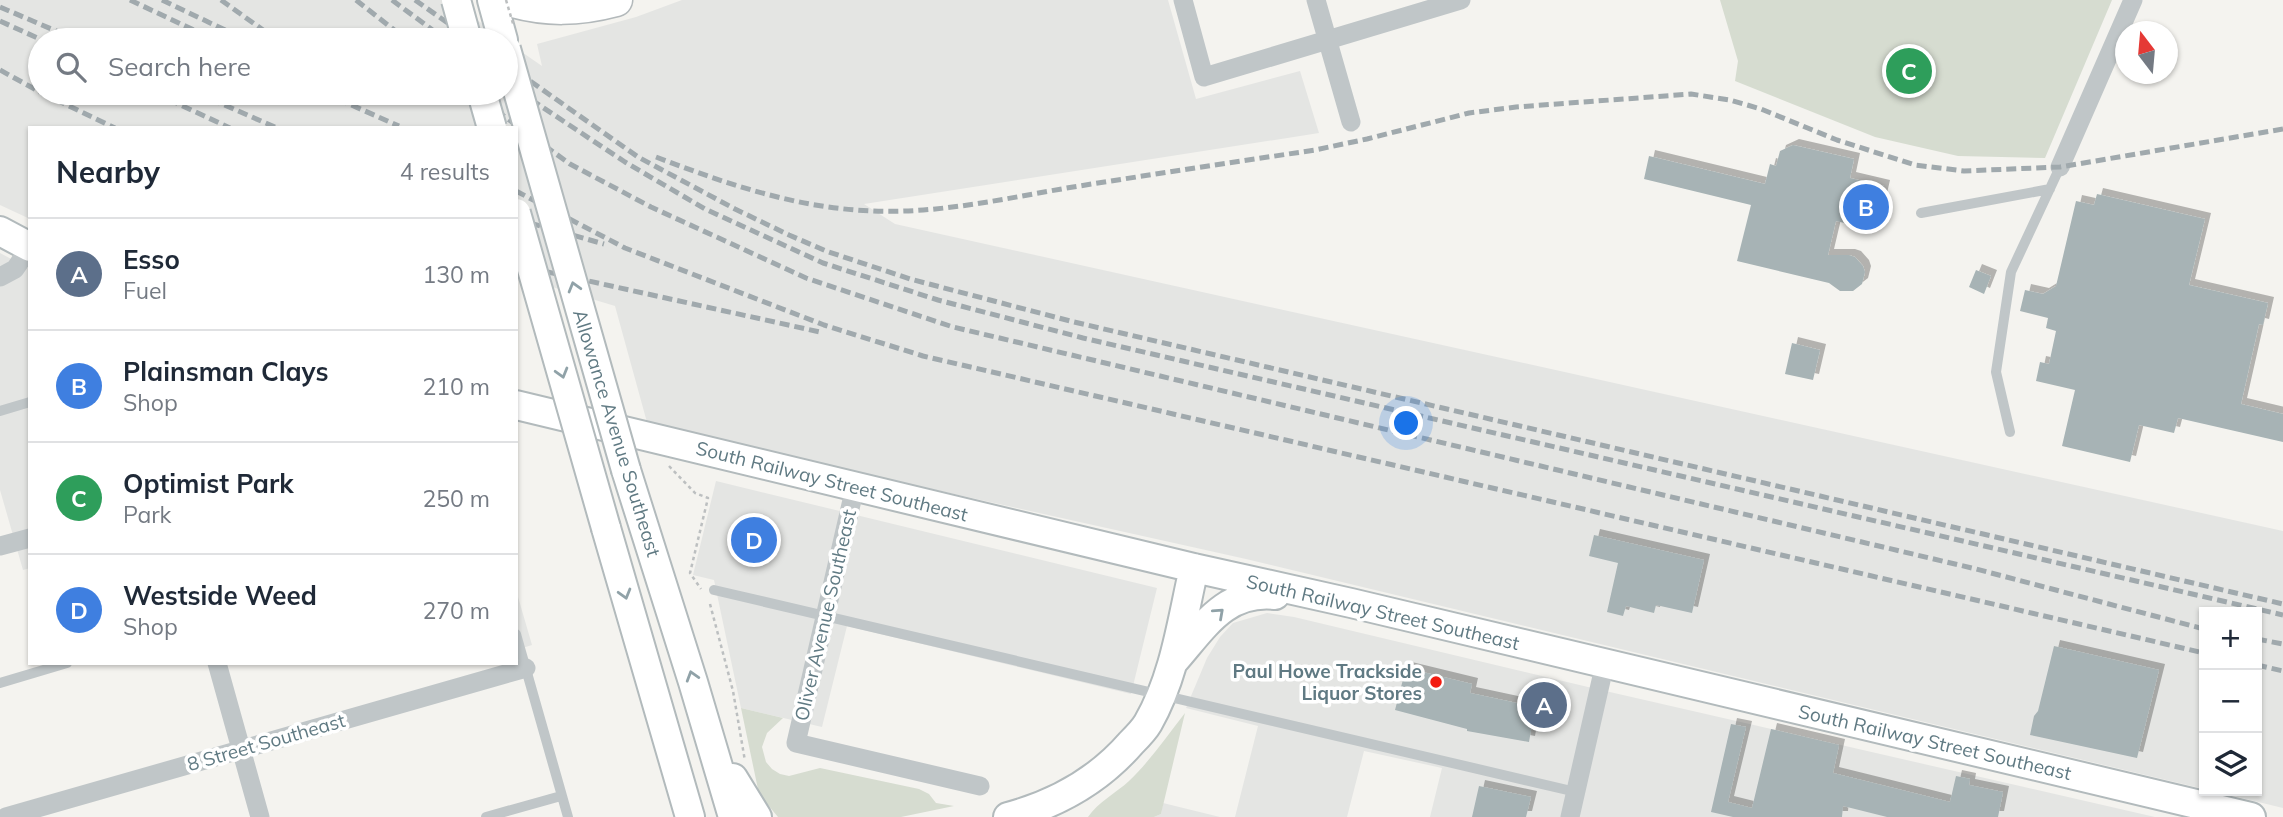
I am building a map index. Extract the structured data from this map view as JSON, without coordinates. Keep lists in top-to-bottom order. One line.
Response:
{"streets":{"street":["Allowance Avenue Southeast","South Railway Street Southeast","Oliver Avenue Southeast","8 Street Southeast"]},"crossings":[["South Railway Street Southeast","Oliver Avenue Southeast"]],"places":["Paul Howe Trackside Liquor Stores"],"north":"top","page":{"search":"Search here","pins":["C","B","D","A"],"heading":["Nearby","4 results"],"list":[{"mark":"A","name":"Esso","note":"Fuel","value":"130 m"},{"mark":"B","name":"Plainsman Clays","note":"Shop","value":"210 m"},{"mark":"C","name":"Optimist Park","note":"Park","value":"250 m"},{"mark":"D","name":"Westside Weed","note":"Shop","value":"270 m"}],"map_buttons":["+","−"]}}
